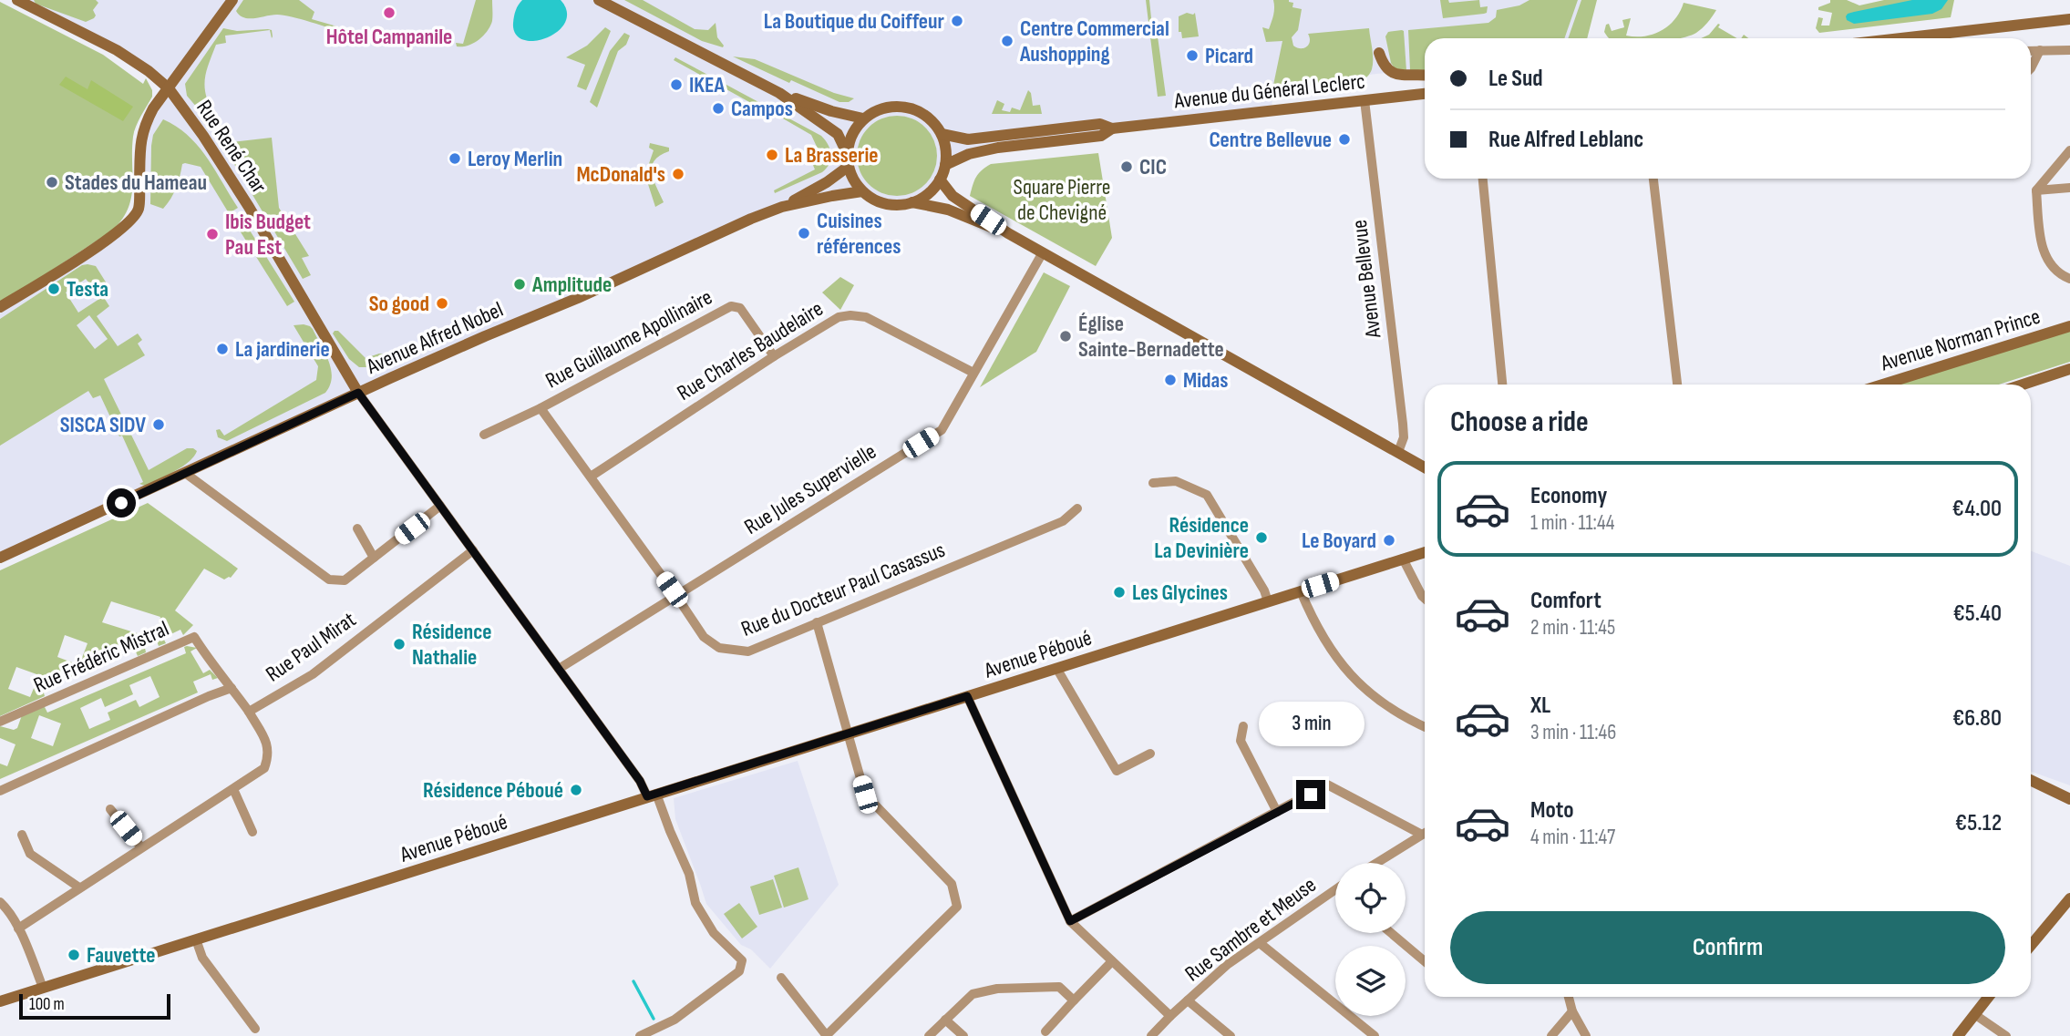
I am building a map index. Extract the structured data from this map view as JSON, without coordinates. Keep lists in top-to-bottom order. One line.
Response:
{"streets":{"main road":["Avenue du Général Leclerc","Rue René Char","Avenue Alfred Nobel","Avenue Norman Prince","Avenue Péboué"],"street":["Avenue Bellevue","Rue Guillaume Apollinaire","Rue Charles Baudelaire","Rue Jules Supervielle","Rue du Docteur Paul Casassus","Rue Paul Mirat","Rue Frédéric Mistral","Rue Sambre et Meuse"]},"crossings":[["Avenue du Général Leclerc","Avenue Bellevue"],["Avenue du Général Leclerc","Avenue Alfred Nobel"],["Rue René Char","Avenue Alfred Nobel"],["Rue Guillaume Apollinaire","Rue Charles Baudelaire"],["Rue Guillaume Apollinaire","Rue du Docteur Paul Casassus"],["Rue Charles Baudelaire","Rue Jules Supervielle"],["Rue Charles Baudelaire","Rue du Docteur Paul Casassus"],["Rue Jules Supervielle","Rue du Docteur Paul Casassus"],["Rue Paul Mirat","Rue Frédéric Mistral"]],"parks":["Square Pierre de Chevigné"],"places":["Hôtel Campanile","La Boutique du Coiffeur","Centre Commercial Aushopping","Picard","IKEA","Campos","Centre Bellevue","La Brasserie","Leroy Merlin","CIC","McDonald's","Stades du Hameau","Cuisines références","Ibis Budget Pau Est","Amplitude","Testa","So good","Église Sainte-Bernadette","La jardinerie","Midas","SISCA SIDV","Résidence La Devinière","Le Boyard","Les Glycines","Résidence Nathalie","Résidence Péboué","Fauvette"],"scale_bar":"100 m","page":{"banner":["Le Sud","Rue Alfred Leblanc"],"heading":"Choose a ride","list":[{"name":"Economy","note":"1 min · 11:44","value":"€4.00"},{"name":"Comfort","note":"2 min · 11:45","value":"€5.40"},{"name":"XL","note":"3 min · 11:46","value":"€6.80"},{"name":"Moto","note":"4 min · 11:47","value":"€5.12"}],"bubble":"3 min","buttons":"Confirm","scale":"100 m"}}
